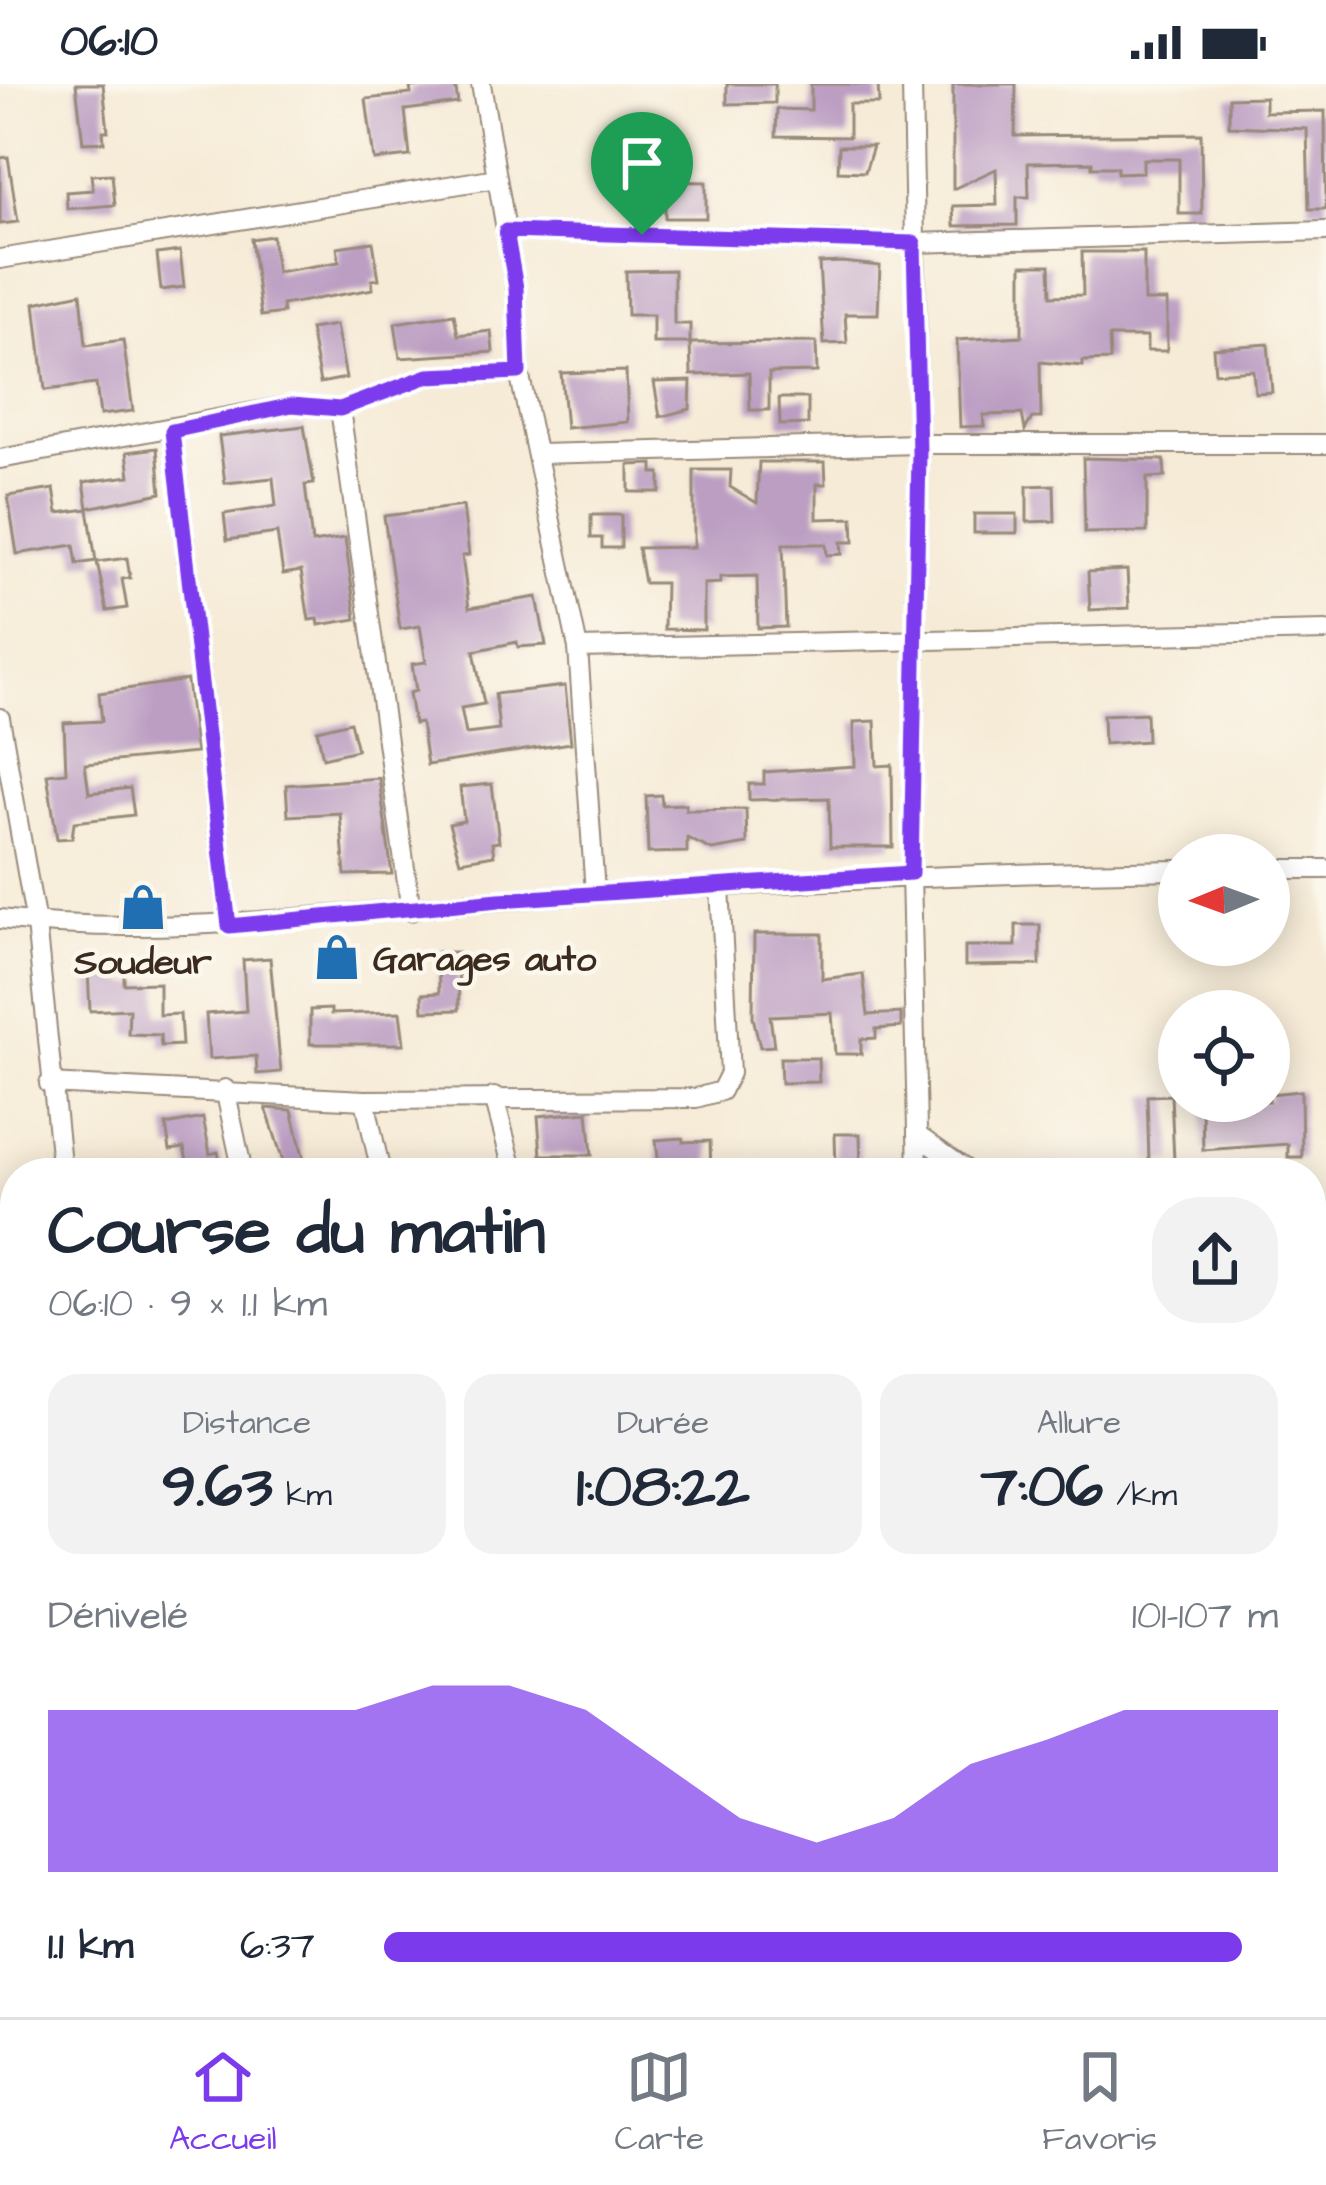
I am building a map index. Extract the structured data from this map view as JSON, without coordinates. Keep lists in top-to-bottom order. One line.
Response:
{"places":{"shop":["Soudeur","Garages auto"]},"north":"left","page":{"status":"06:10","heading":["Course du matin","06:10 · 9 × 1.1 km"],"stats":[["Distance","9.63 km"],["Durée","1:08:22"],["Allure","7:06 /km"]],"chart":["Dénivelé","101–107 m"],"list":[{"name":"1.1 km","note":"6:37"}],"tabs":["Accueil","Carte","Favoris"]}}
